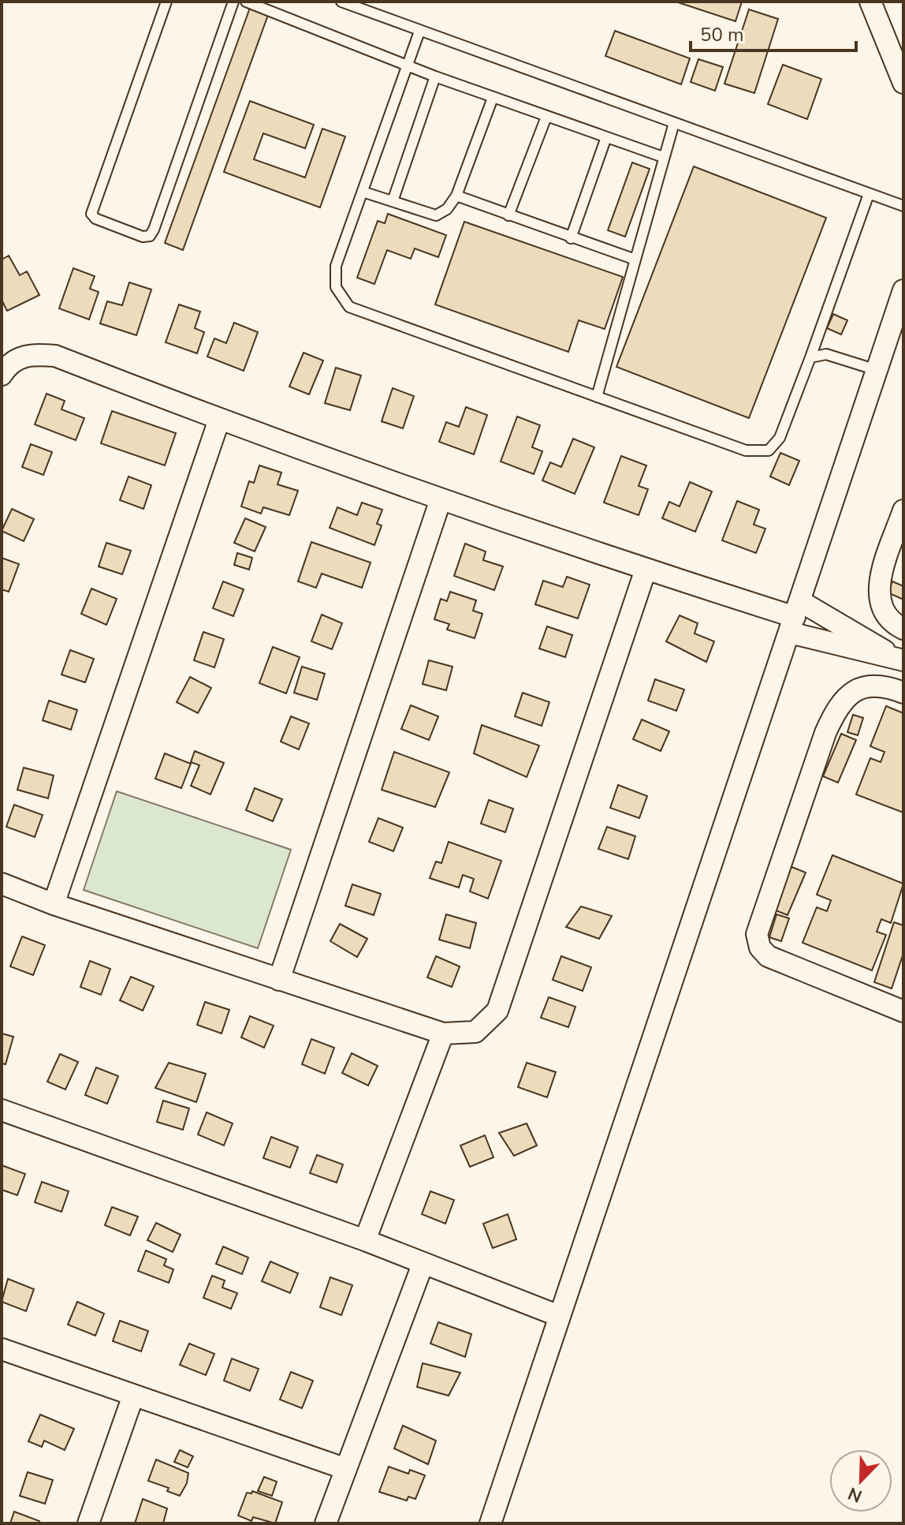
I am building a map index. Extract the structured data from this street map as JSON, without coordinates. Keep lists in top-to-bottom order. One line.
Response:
{"scale_bar":"50 m","north":"bottom left"}
